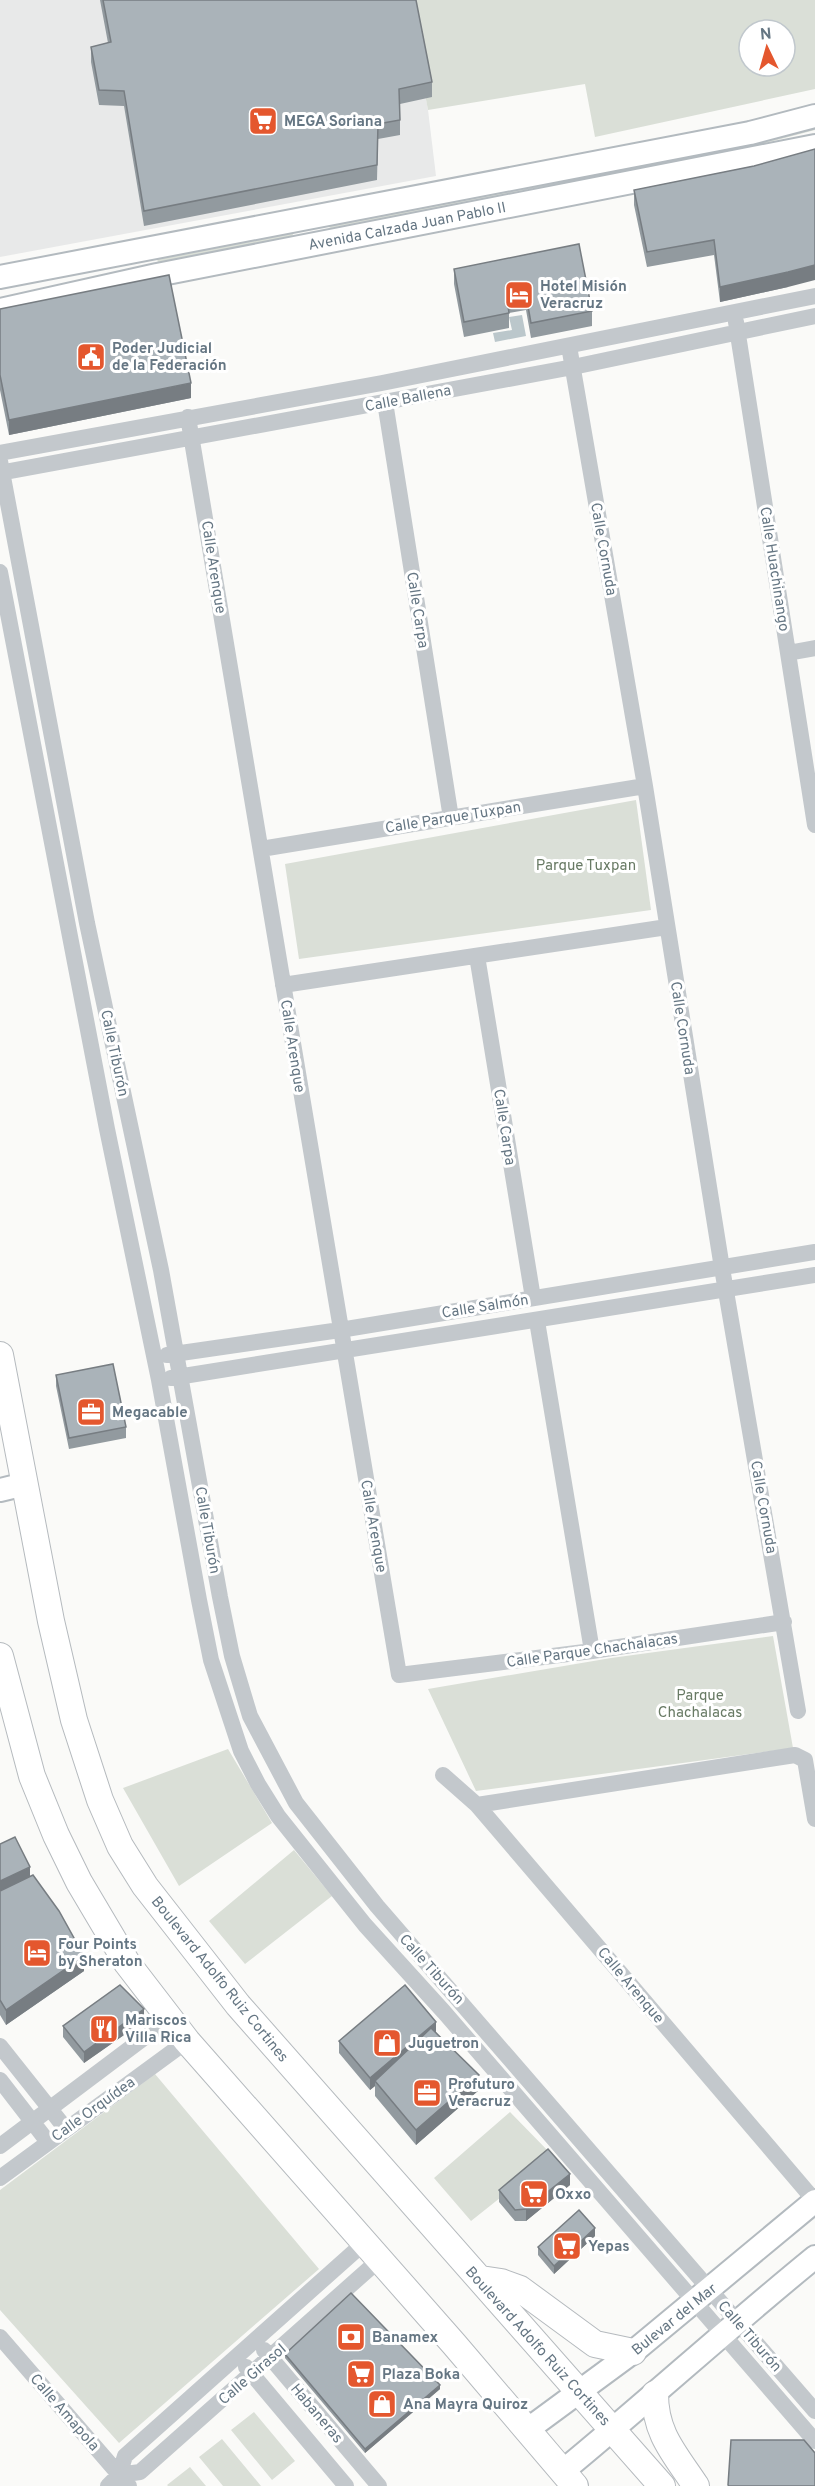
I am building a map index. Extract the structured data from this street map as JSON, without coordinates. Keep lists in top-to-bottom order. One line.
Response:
{"streets":{"main road":["Avenida Calzada Juan Pablo II","Boulevard Adolfo Ruiz Cortines","Bulevar del Mar"],"street":["Calle Ballena","Calle Cornuda","Calle Arenque","Calle Huachinango","Calle Carpa","Calle Parque Tuxpan","Calle Tiburón","Calle Salmón","Calle Parque Chachalacas","Calle Orquídea","Calle Girasol","Calle Amapola","Habaneras"]},"crossings":[["Calle Ballena","Calle Cornuda"],["Calle Ballena","Calle Arenque"],["Calle Ballena","Calle Huachinango"],["Calle Ballena","Calle Carpa"],["Calle Ballena","Calle Tiburón"],["Calle Cornuda","Calle Parque Tuxpan"],["Calle Cornuda","Calle Salmón"],["Calle Cornuda","Calle Parque Chachalacas"],["Calle Arenque","Calle Parque Tuxpan"],["Calle Arenque","Calle Salmón"],["Calle Arenque","Calle Parque Chachalacas"],["Calle Arenque","Bulevar del Mar"],["Calle Carpa","Calle Parque Tuxpan"],["Calle Carpa","Calle Salmón"],["Calle Tiburón","Calle Salmón"],["Calle Tiburón","Bulevar del Mar"],["Boulevard Adolfo Ruiz Cortines","Bulevar del Mar"],["Calle Girasol","Calle Amapola"],["Calle Girasol","Habaneras"]],"parks":["Parque Tuxpan","Parque Chachalacas"],"places":{"supermarket":["MEGA Soriana","Oxxo","Yepas","Plaza Boka"],"hotel":["Hotel Misión Veracruz","Four Points by Sheraton"],"public building":["Poder Judicial de la Federación"],"office":["Megacable","Profuturo Veracruz"],"restaurant":["Mariscos Villa Rica"],"shop":["Juguetron","Ana Mayra Quiroz"],"bank":["Banamex"]},"north":"top"}
